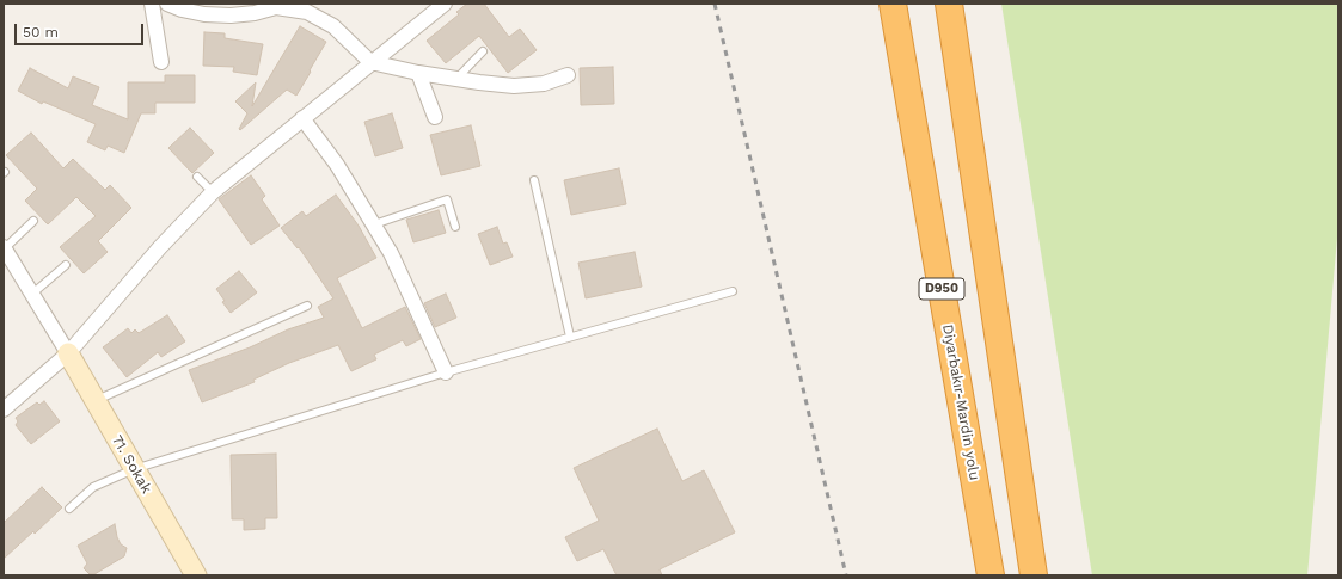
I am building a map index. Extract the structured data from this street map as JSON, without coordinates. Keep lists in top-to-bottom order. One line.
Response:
{"streets":{"highway":["D950","Diyarbakır-Mardin yolu"],"street":["71. Sokak"]},"scale_bar":"50 m"}
